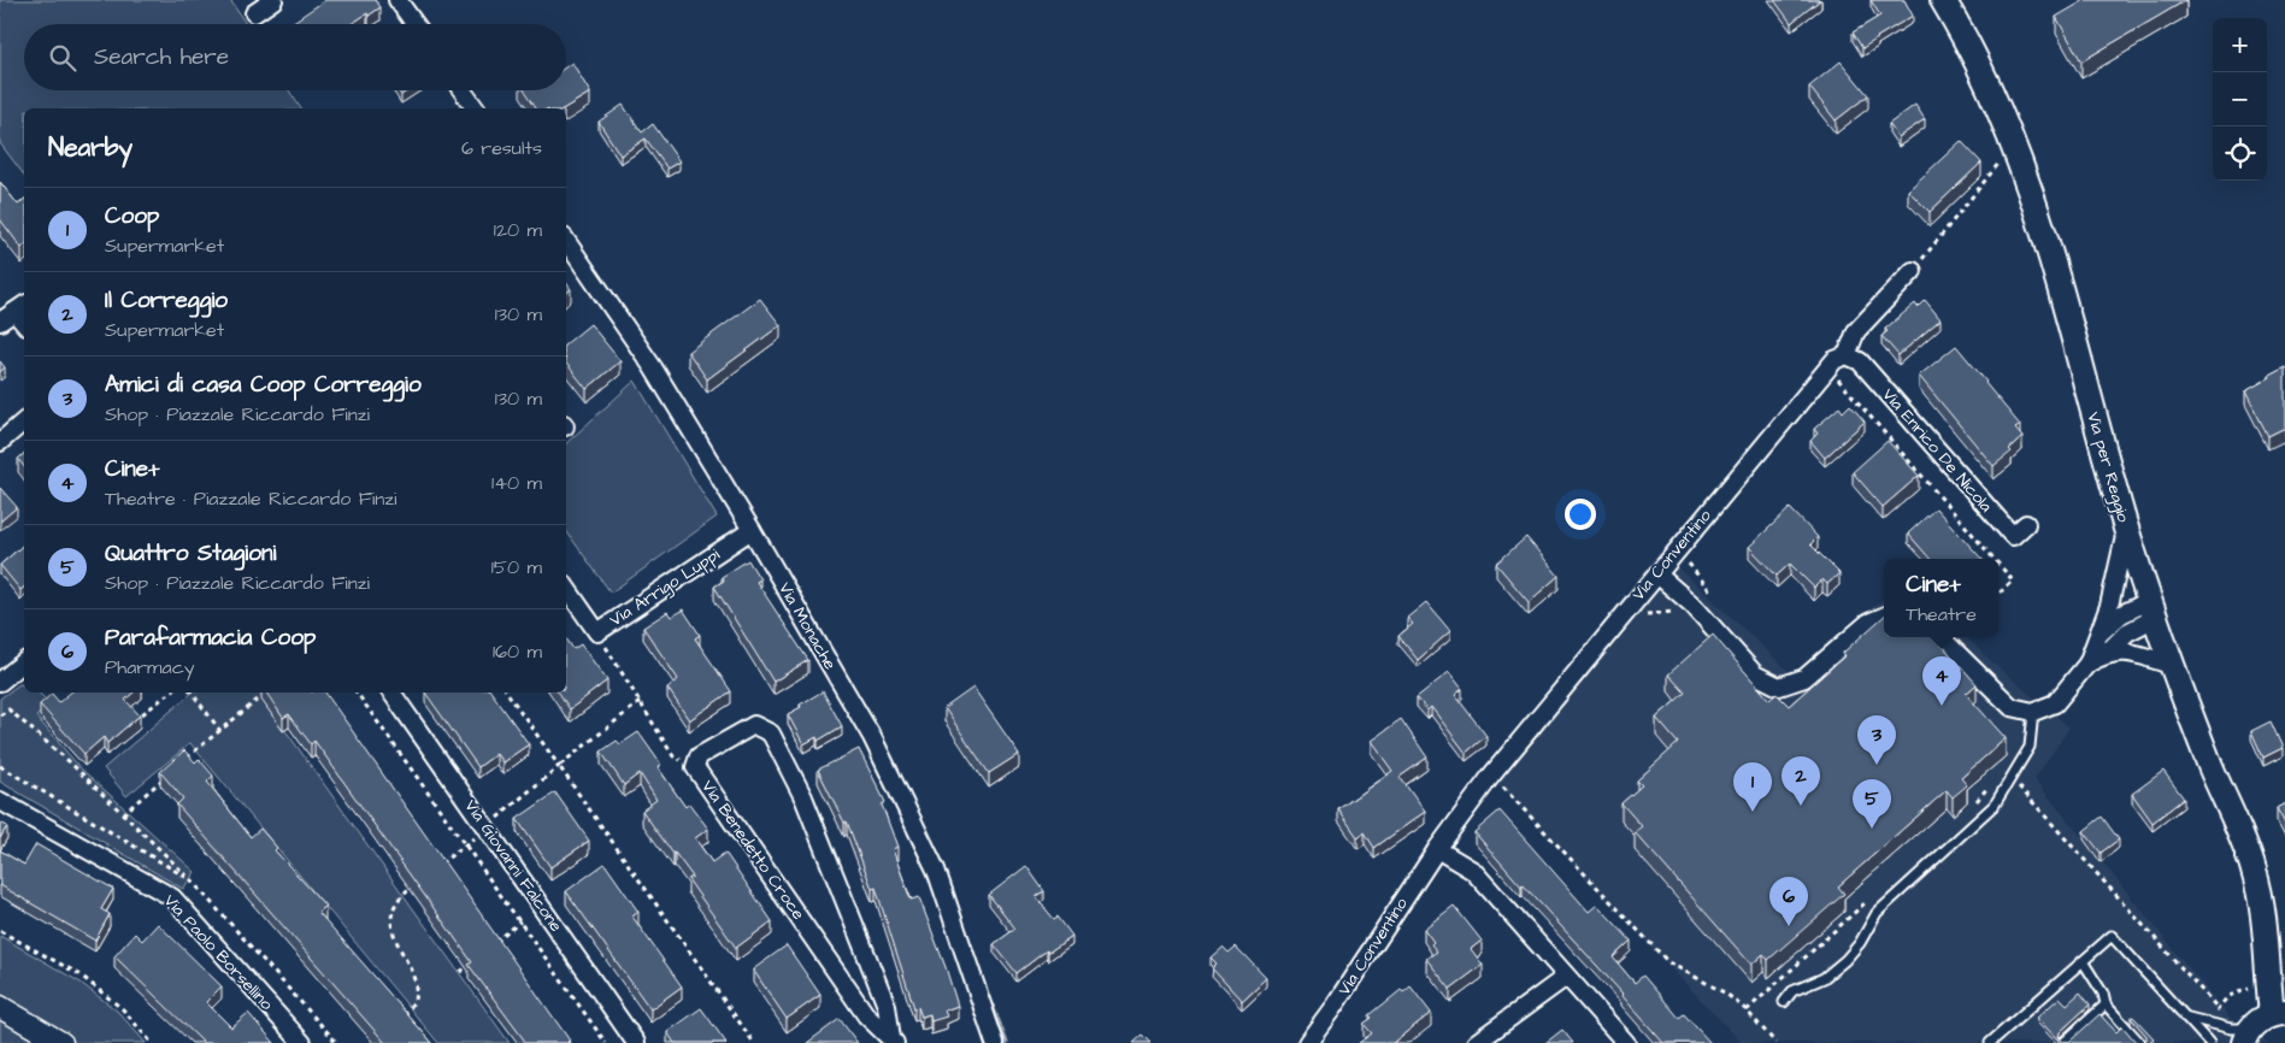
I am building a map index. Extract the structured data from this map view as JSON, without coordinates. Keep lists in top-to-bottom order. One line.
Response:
{"streets":{"main road":["Via per Reggio"],"street":["Via Enrico De Nicola","Via Conventino","Via Arrigo Luppi","Via Monache","Via Benedetto Croce","Via Giovanni Falcone","Via Paolo Borsellino"]},"crossings":[["Via Enrico De Nicola","Via Conventino"],["Via Arrigo Luppi","Via Monache"]],"page":{"map_buttons":["+","−"],"search":"Search here","heading":["Nearby","6 results"],"list":[{"mark":"1","name":"Coop","note":"Supermarket","value":"120 m"},{"mark":"2","name":"Il Correggio","note":"Supermarket","value":"130 m"},{"mark":"3","name":"Amici di casa Coop Correggio","note":"Shop · Piazzale Riccardo Finzi","value":"130 m"},{"mark":"4","name":"Cine+","note":"Theatre · Piazzale Riccardo Finzi","value":"140 m"},{"mark":"5","name":"Quattro Stagioni","note":"Shop · Piazzale Riccardo Finzi","value":"150 m"},{"mark":"6","name":"Parafarmacia Coop","note":"Pharmacy","value":"160 m"}],"popup":["Cine+","Theatre"],"pins":["4","3","2","1","5","6"]}}
